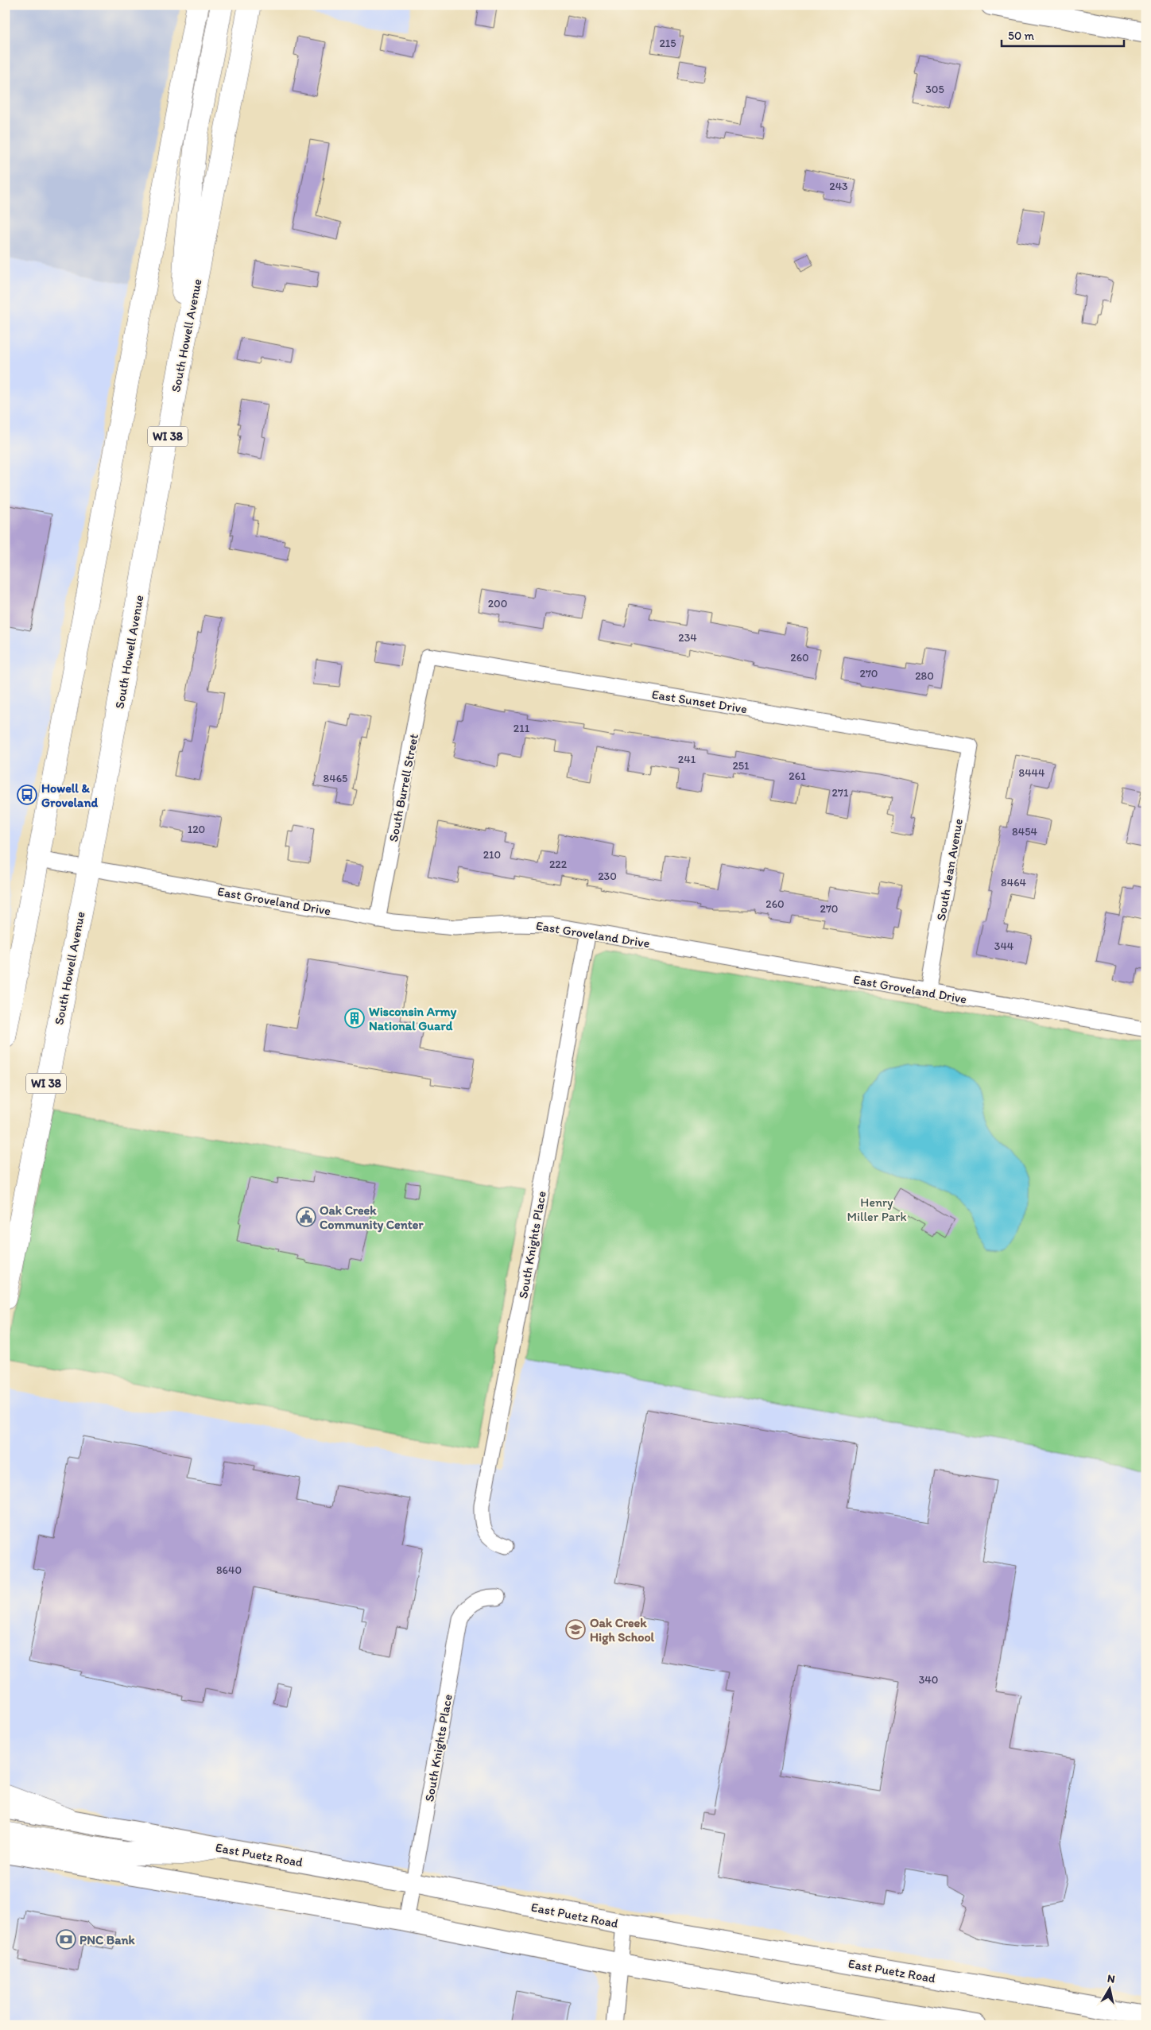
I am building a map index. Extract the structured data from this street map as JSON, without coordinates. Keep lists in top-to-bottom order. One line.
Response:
{"streets":{"main road":["South Howell Avenue","WI 38"],"street":["East Sunset Drive","South Burrell Street","South Jean Avenue","East Groveland Drive","South Knights Place","East Puetz Road"]},"crossings":[["South Howell Avenue","East Groveland Drive"],["East Sunset Drive","South Burrell Street"],["East Sunset Drive","South Jean Avenue"],["South Burrell Street","East Groveland Drive"],["South Jean Avenue","East Groveland Drive"],["East Groveland Drive","South Knights Place"],["South Knights Place","East Puetz Road"]],"parks":["Henry Miller Park"],"places":{"bus stop":["Howell & Groveland"],"building":["Wisconsin Army National Guard"],"public building":["Oak Creek Community Center"],"school or university":["Oak Creek High School"],"bank":["PNC Bank"]},"house_numbers":["215","305","243","200","234","260","270","280","211","241","251","8444","261","8465","271","120","8454","210","222","230","8464","260","270","344","8640","340"],"scale_bar":"50 m","north":"top"}
